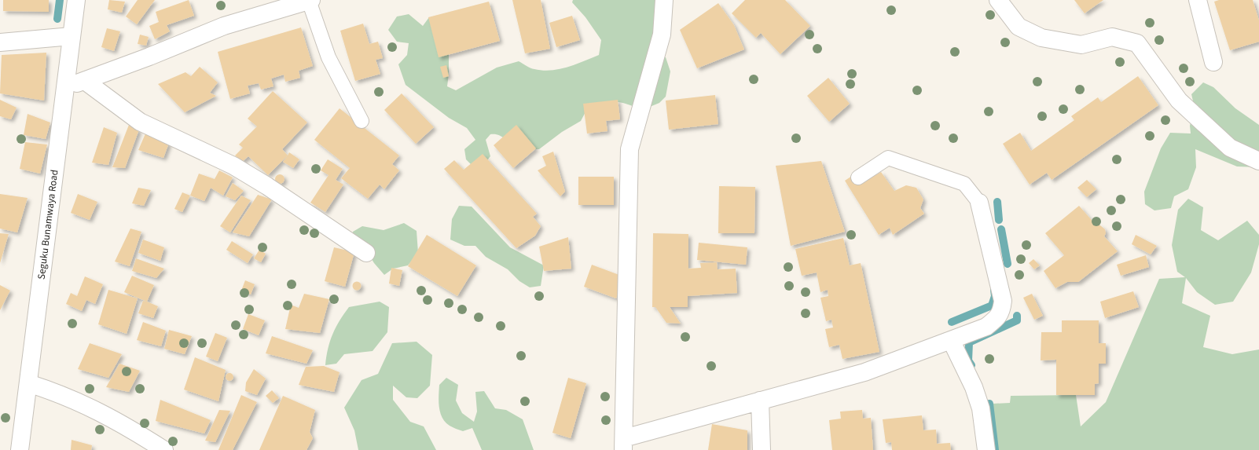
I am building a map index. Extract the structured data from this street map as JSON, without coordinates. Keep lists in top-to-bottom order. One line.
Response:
{"streets":{"street":["Seguku Bunamwaya Road"]}}
